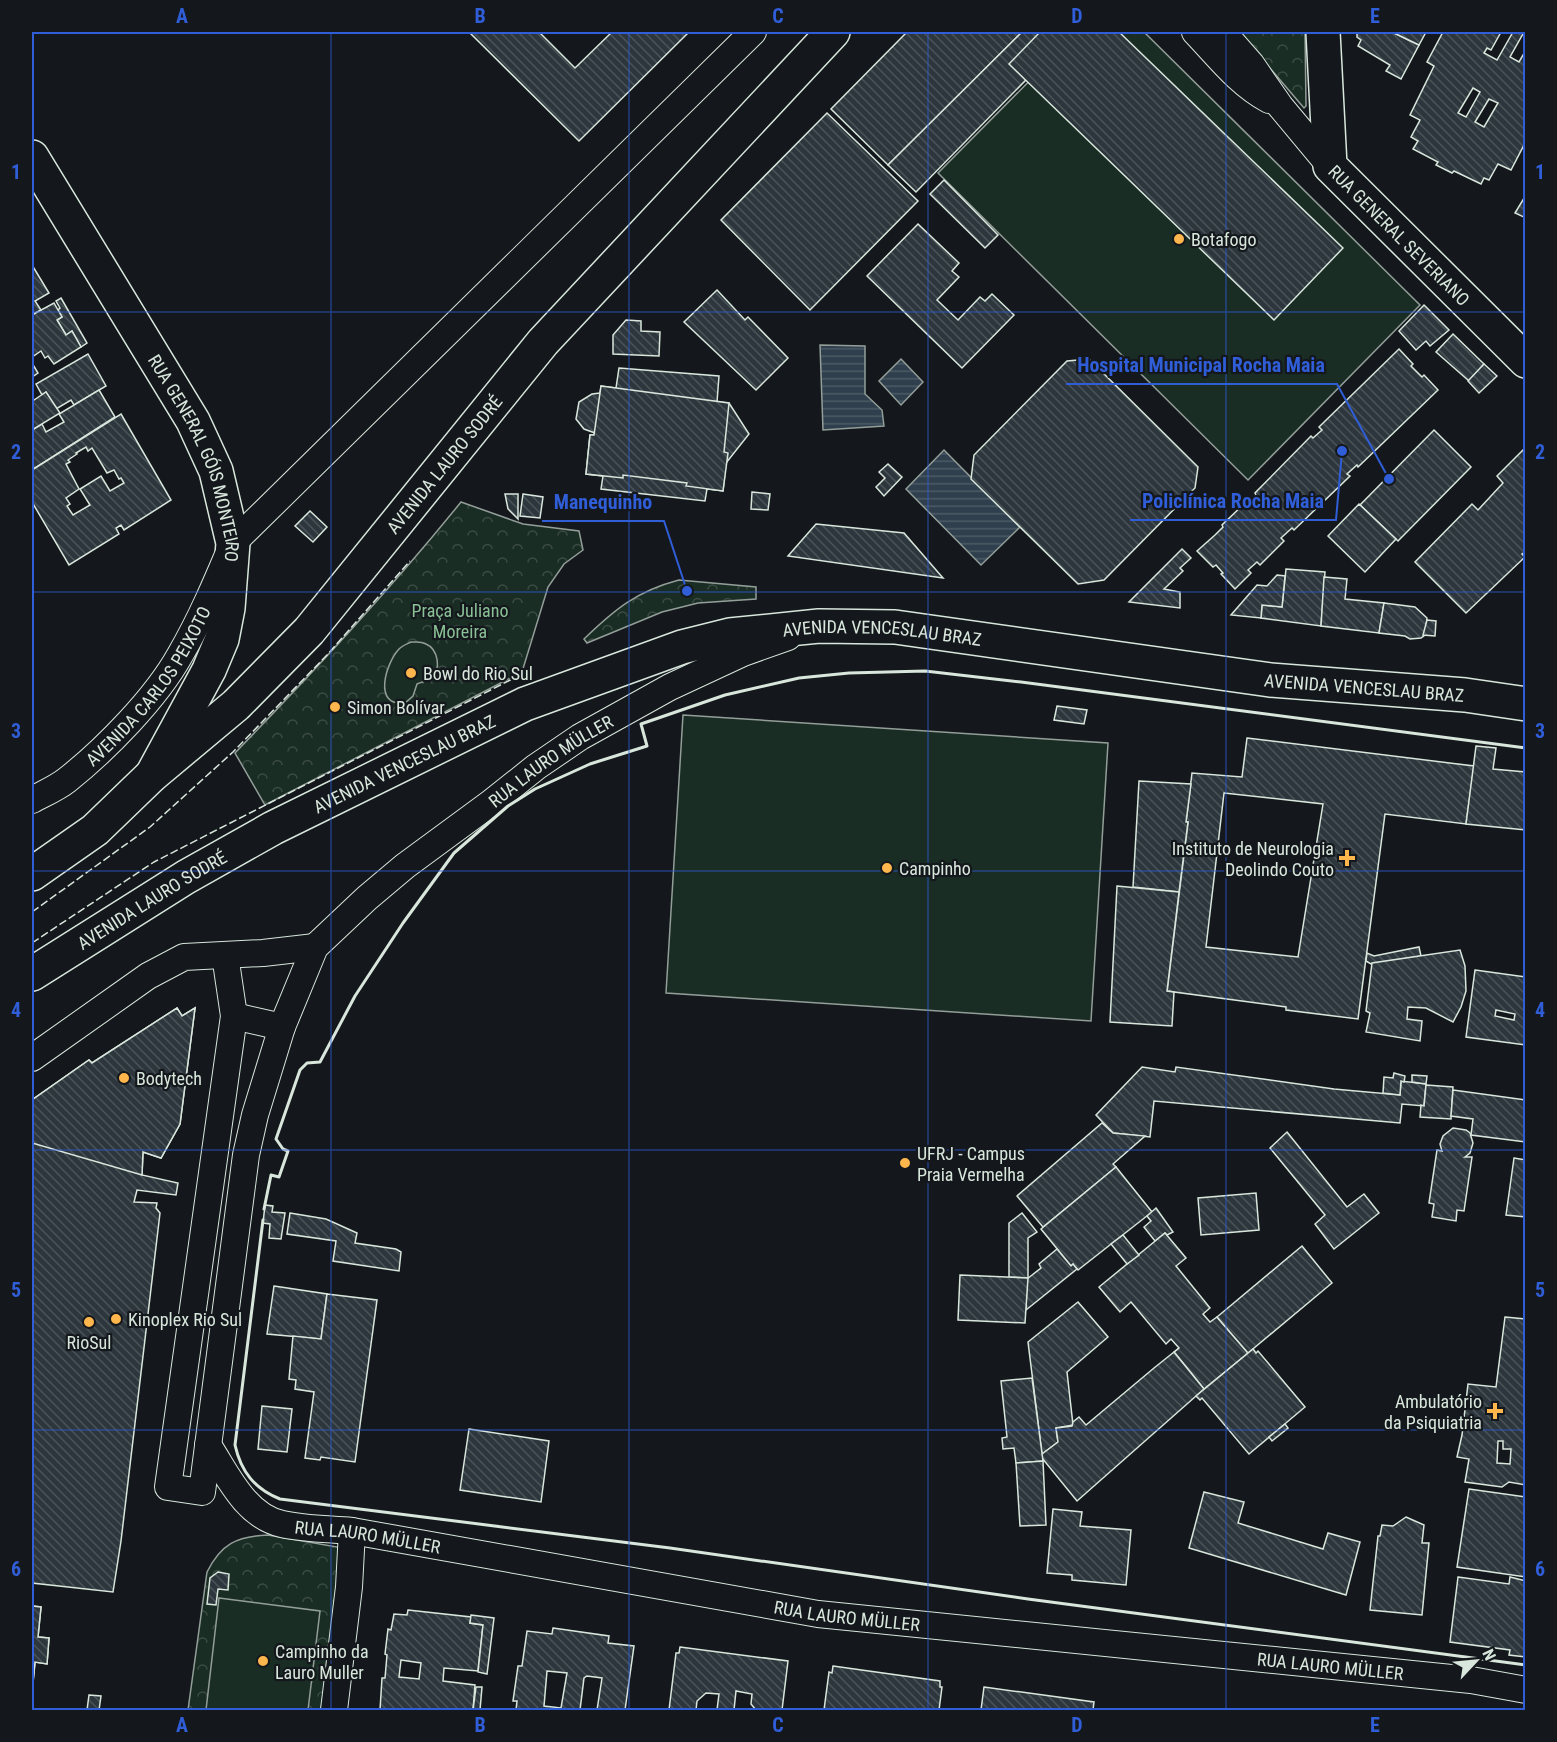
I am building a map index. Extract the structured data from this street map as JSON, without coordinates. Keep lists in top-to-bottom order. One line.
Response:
{"streets":{"main road":["RUA GENERAL SEVERIANO","RUA GENERAL GÓIS MONTEIRO","AVENIDA LAURO SODRÉ","AVENIDA VENCESLAU BRAZ"],"street":["AVENIDA CARLOS PEIXOTO","RUA LAURO MÜLLER"]},"crossings":[["RUA GENERAL GÓIS MONTEIRO","AVENIDA LAURO SODRÉ"],["RUA GENERAL GÓIS MONTEIRO","AVENIDA CARLOS PEIXOTO"],["AVENIDA LAURO SODRÉ","AVENIDA VENCESLAU BRAZ"],["AVENIDA VENCESLAU BRAZ","RUA LAURO MÜLLER"]],"parks":["Praça Juliano Moreira"],"places":{"other":["Botafogo","Policlínica Rocha Maia","Hospital Municipal Rocha Maia","Manequinho","Bowl do Rio Sul","Simon Bolívar","Campinho","Bodytech","UFRJ - Campus Praia Vermelha","Kinoplex Rio Sul","RioSul","Campinho da Lauro Muller"],"health":["Instituto de Neurologia Deolindo Couto","Ambulatório da Psiquiatria"]},"north":"top right","grid":{"columns":["A","B","C","D","E"],"rows":["1","2","3","4","5","6"]}}
